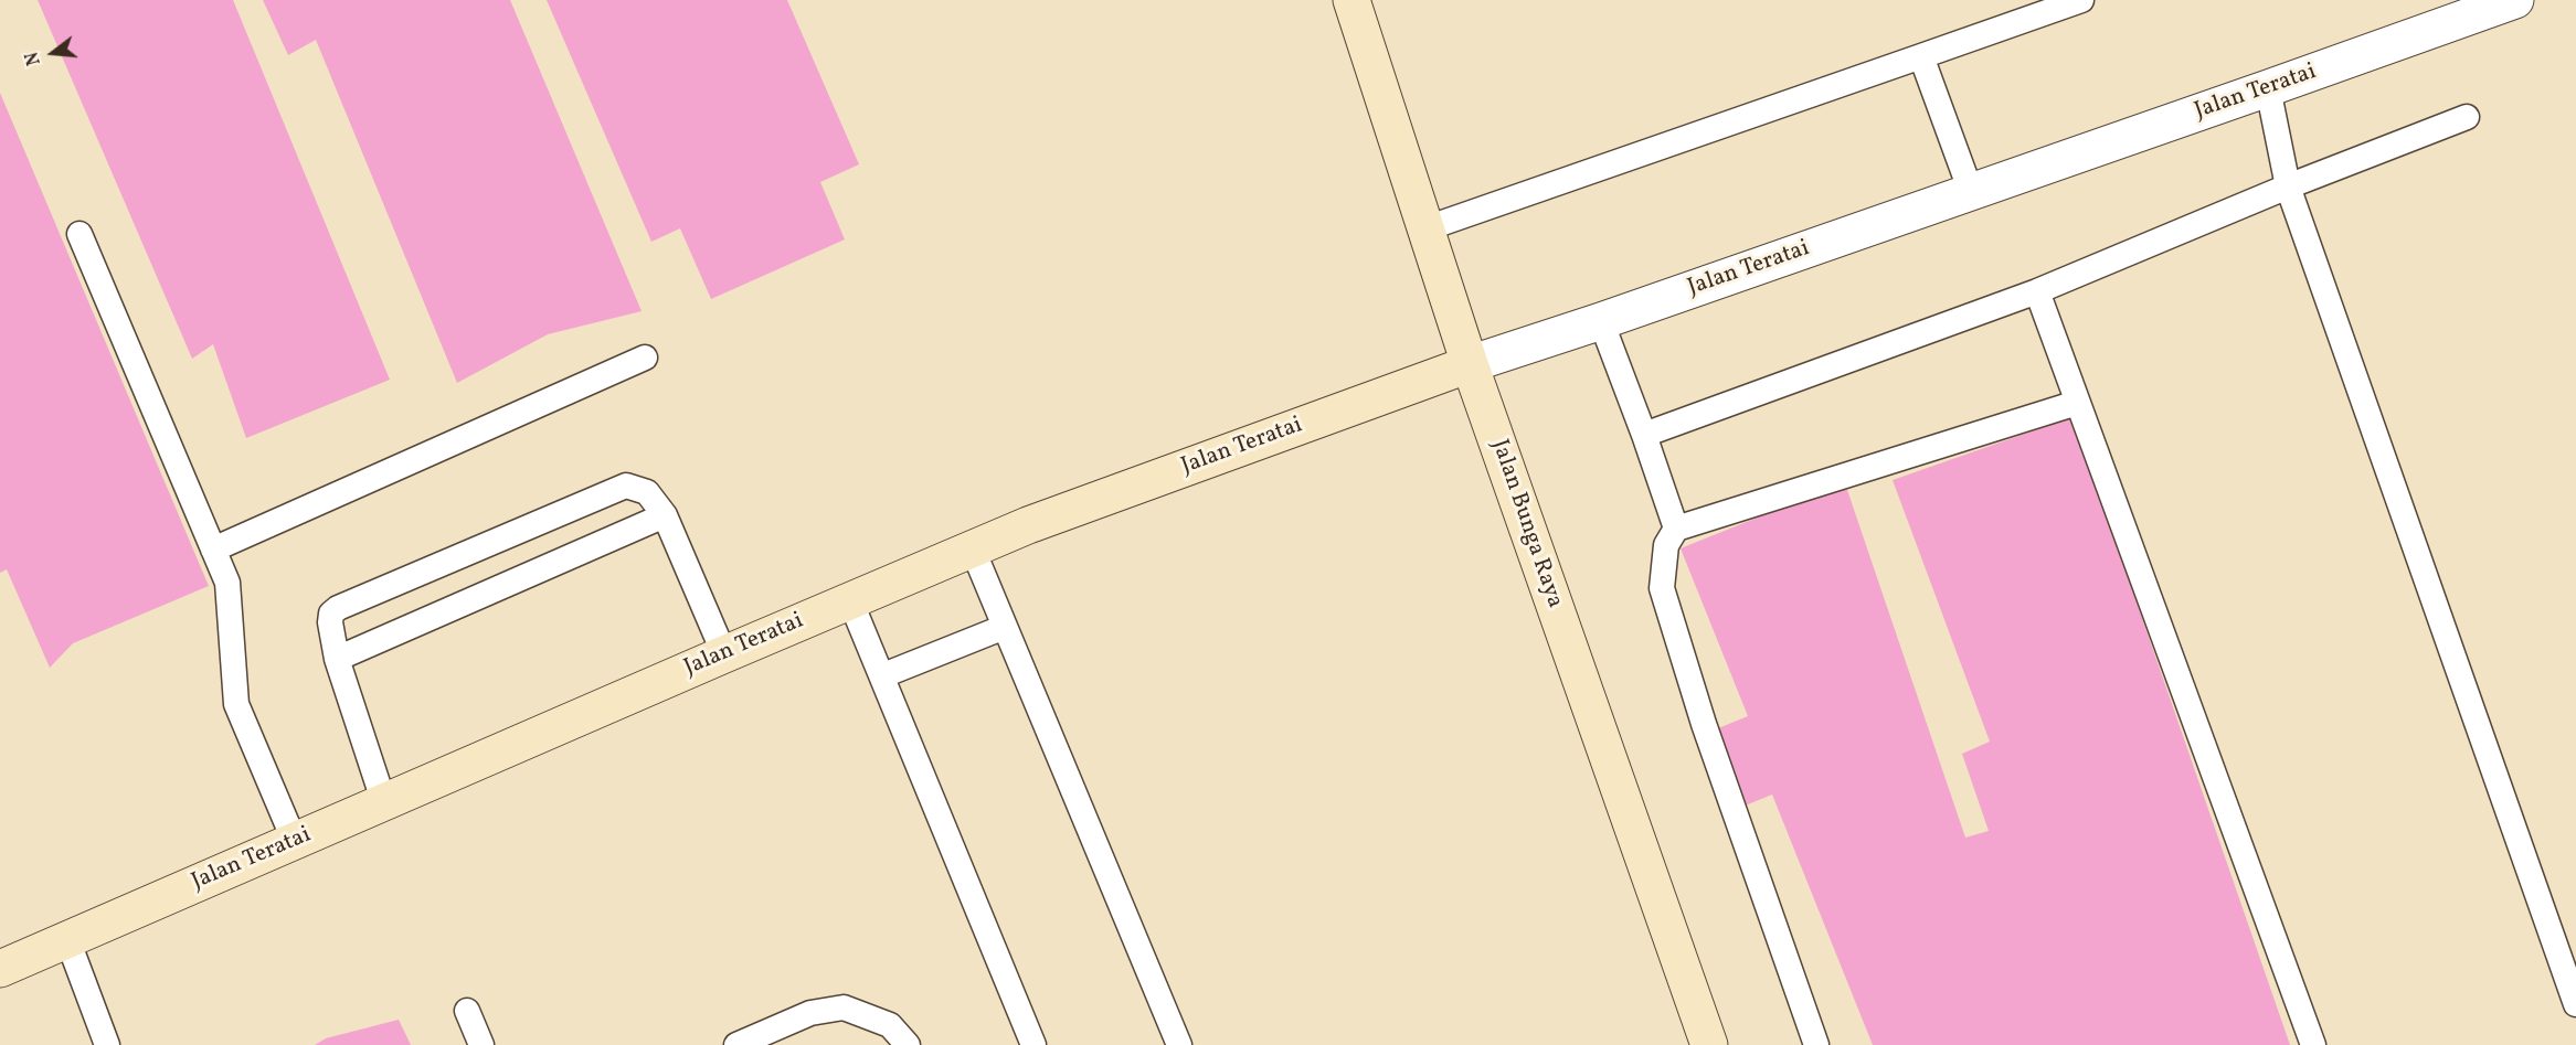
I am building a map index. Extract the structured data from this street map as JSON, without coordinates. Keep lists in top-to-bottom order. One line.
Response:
{"streets":{"street":["Jalan Teratai","Jalan Bunga Raya"]},"crossings":[["Jalan Teratai","Jalan Bunga Raya"]],"north":"left"}
